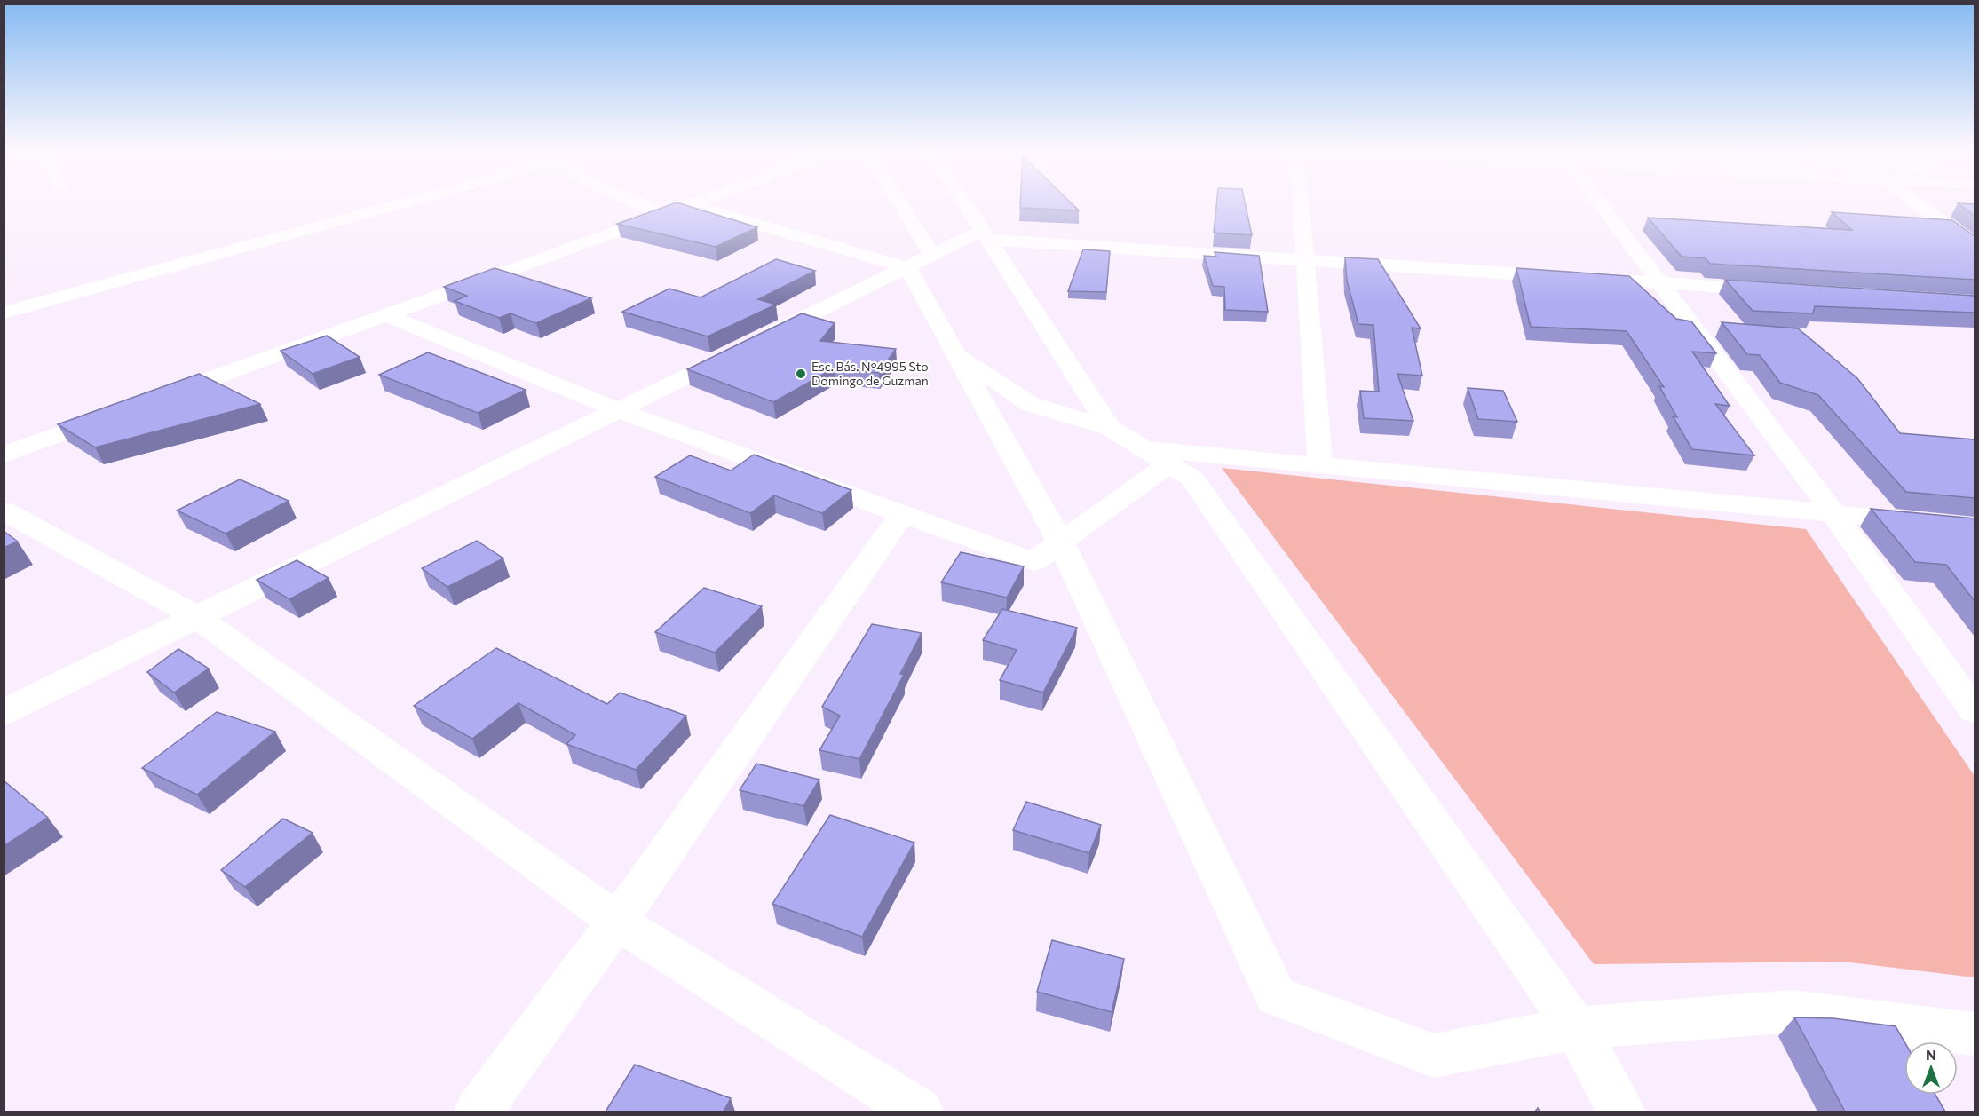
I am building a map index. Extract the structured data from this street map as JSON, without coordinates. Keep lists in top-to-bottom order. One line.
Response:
{"places":["Esc. Bás. N°4995 Sto Domingo de Guzman"],"north":"top"}
